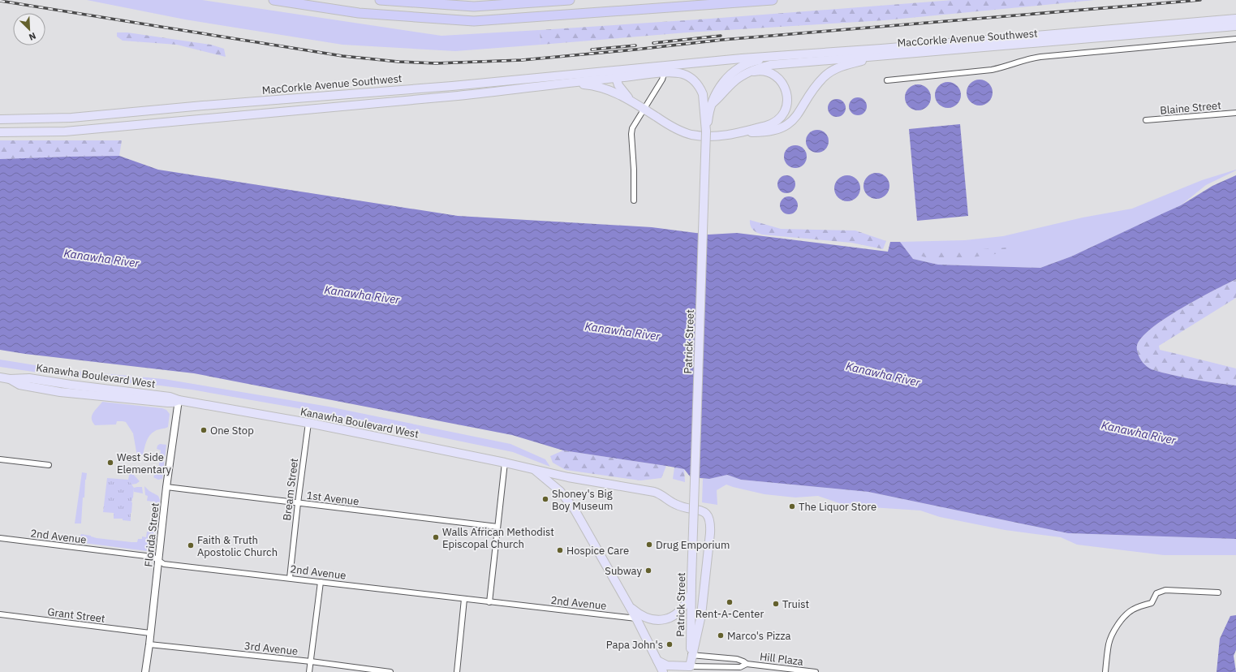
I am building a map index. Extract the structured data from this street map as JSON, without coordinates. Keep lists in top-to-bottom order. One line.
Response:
{"streets":{"main road":["MacCorkle Avenue Southwest","Patrick Street","Kanawha Boulevard West"],"street":["Blaine Street","Bream Street","1st Avenue","Florida Street","2nd Avenue","Grant Street","3rd Avenue","Hill Plaza"]},"crossings":[["MacCorkle Avenue Southwest","Patrick Street"],["Patrick Street","Kanawha Boulevard West"],["Patrick Street","Hill Plaza"],["Kanawha Boulevard West","Bream Street"],["Kanawha Boulevard West","Florida Street"],["Kanawha Boulevard West","2nd Avenue"],["Kanawha Boulevard West","Hill Plaza"],["Bream Street","1st Avenue"],["Bream Street","2nd Avenue"],["1st Avenue","Florida Street"],["Florida Street","2nd Avenue"],["Florida Street","Grant Street"],["Florida Street","3rd Avenue"]],"water":["Kanawha River"],"places":["One Stop","West Side Elementary","Shoney's Big Boy Museum","The Liquor Store","Walls African Methodist Episcopal Church","Drug Emporium","Faith & Truth Apostolic Church","Hospice Care","Subway","Rent-A-Center","Truist","Marco's Pizza","Papa John's"],"north":"bottom right"}
